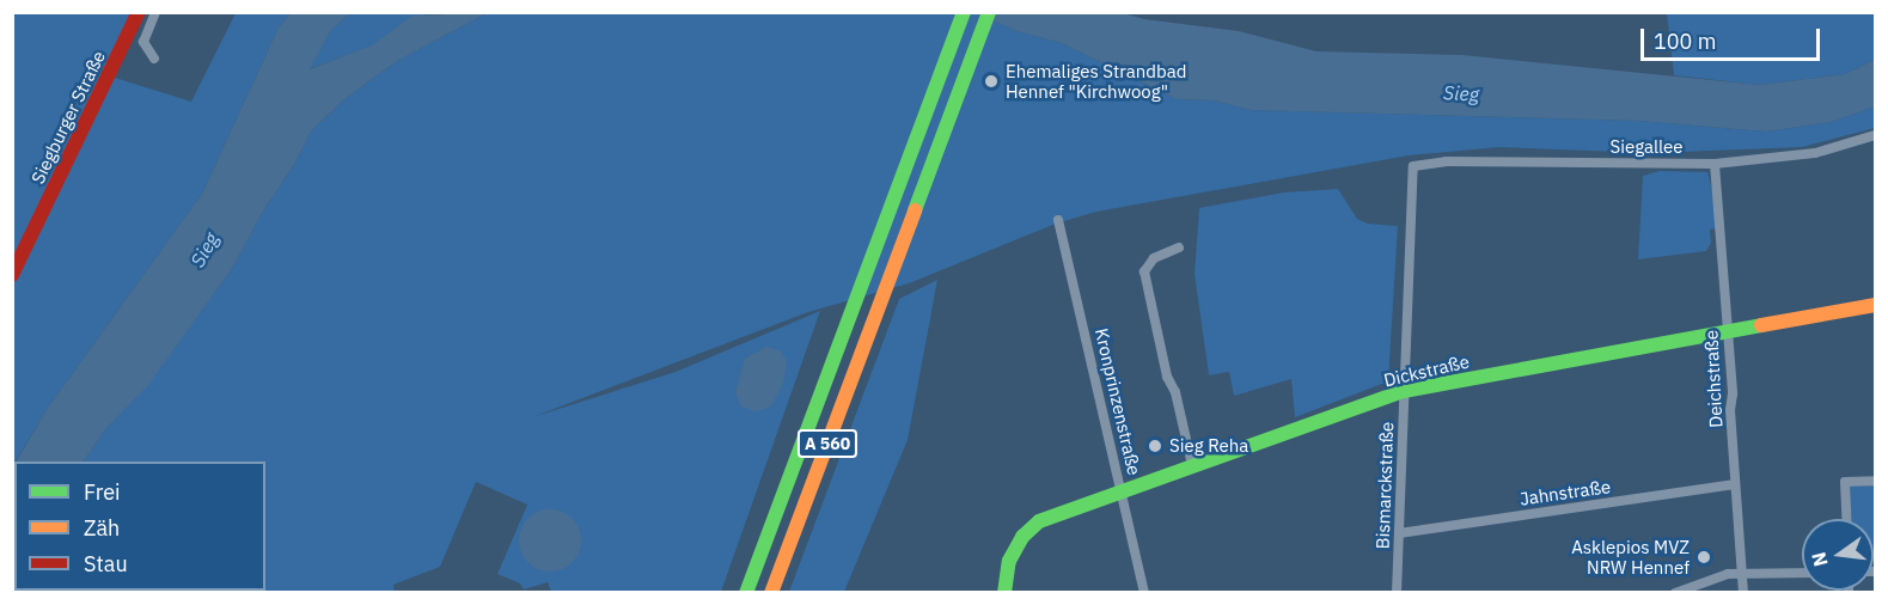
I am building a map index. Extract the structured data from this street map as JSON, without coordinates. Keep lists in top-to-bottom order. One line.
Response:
{"streets":{"main road":["Siegburger Straße","Dickstraße","A 560"],"street":["Siegallee","Deichstraße","Kronprinzenstraße","Bismarckstraße","Jahnstraße"]},"crossings":[["Siegallee","Deichstraße"],["Siegallee","Bismarckstraße"],["Dickstraße","Deichstraße"],["Dickstraße","Kronprinzenstraße"],["Dickstraße","Bismarckstraße"],["Deichstraße","Jahnstraße"],["Bismarckstraße","Jahnstraße"]],"water":["Sieg"],"places":["Ehemaliges Strandbad Hennef \"Kirchwoog\"","Sieg Reha","Asklepios MVZ NRW Hennef"],"legend":["Frei","Zäh","Stau"],"scale_bar":"100 m","north":"left"}
